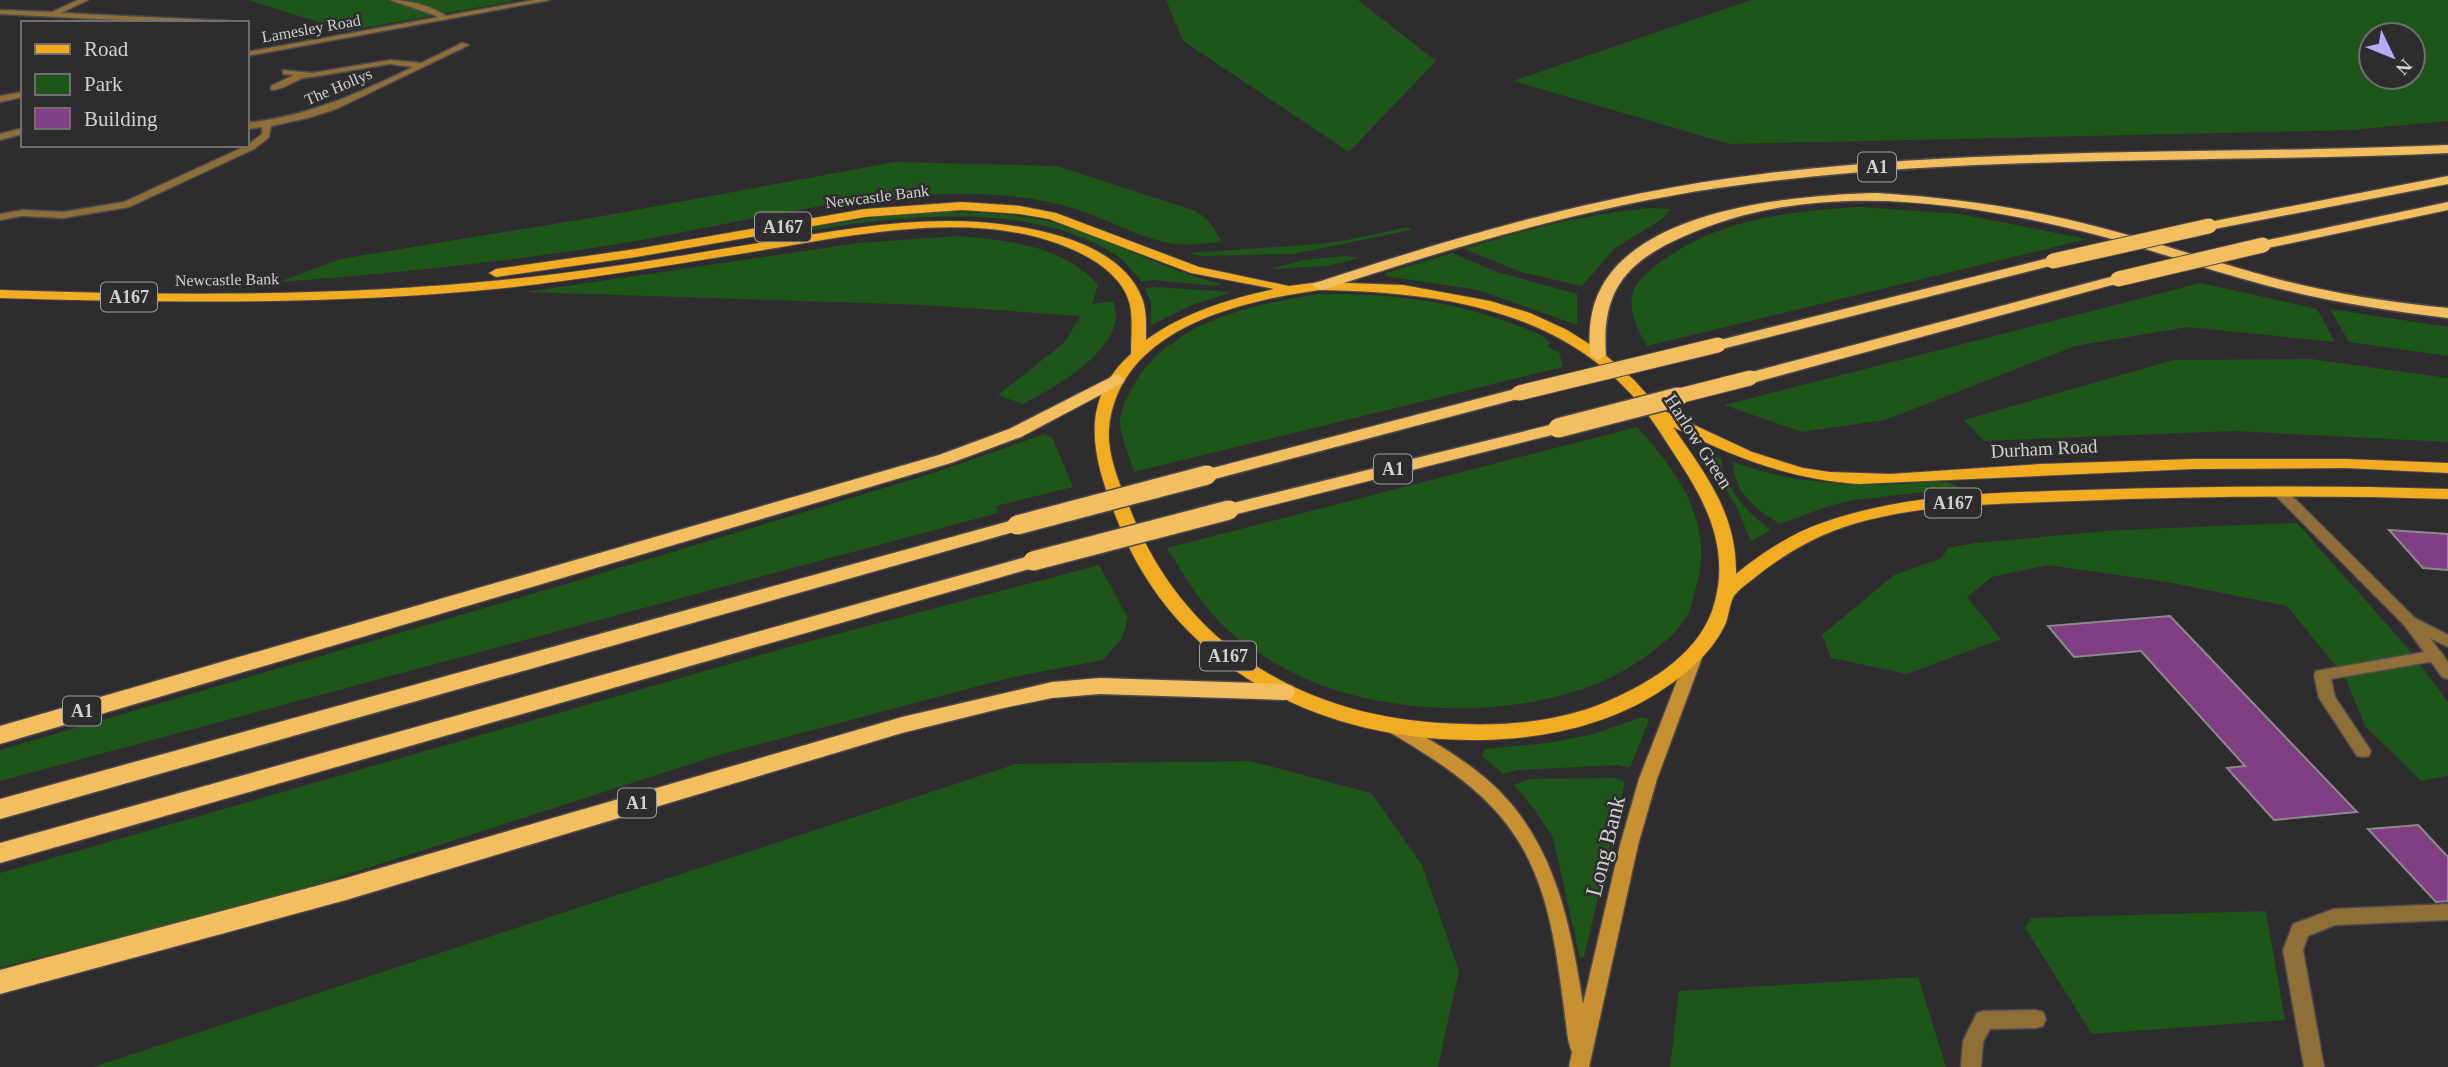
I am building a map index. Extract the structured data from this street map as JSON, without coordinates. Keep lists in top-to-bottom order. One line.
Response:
{"streets":{"highway":["A1"],"main road":["Newcastle Bank","A167","Harlow Green","Durham Road","Long Bank"],"street":["Lamesley Road","The Hollys"]},"crossings":[["A1","Harlow Green"],["Newcastle Bank","Harlow Green"],["A167","Harlow Green"],["Harlow Green","Durham Road"],["Harlow Green","Long Bank"]],"legend":["Road","Park","Building"],"north":"bottom right"}
